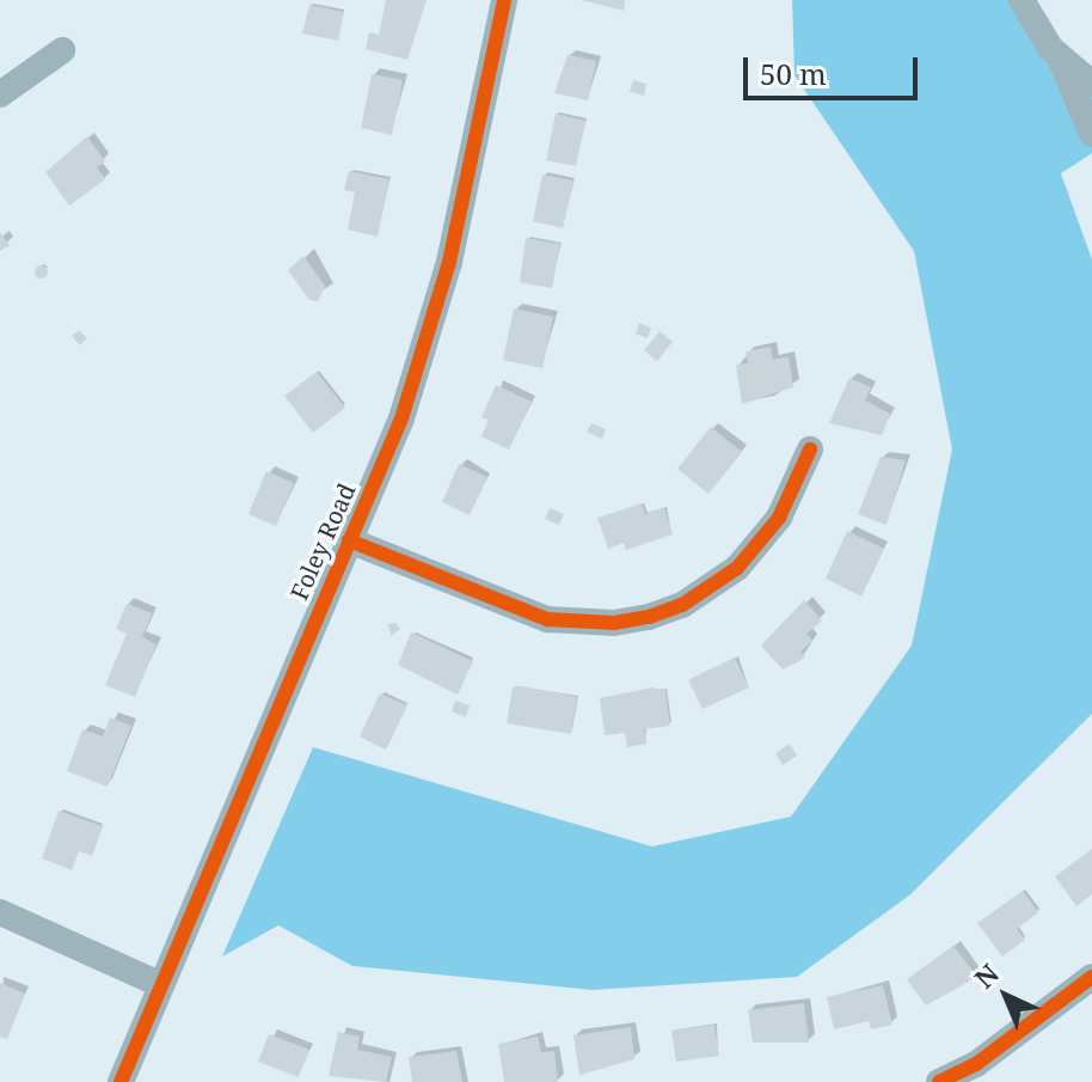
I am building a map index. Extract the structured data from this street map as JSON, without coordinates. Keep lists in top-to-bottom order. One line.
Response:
{"streets":{"street":["Foley Road"]},"scale_bar":"50 m","north":"top left"}
